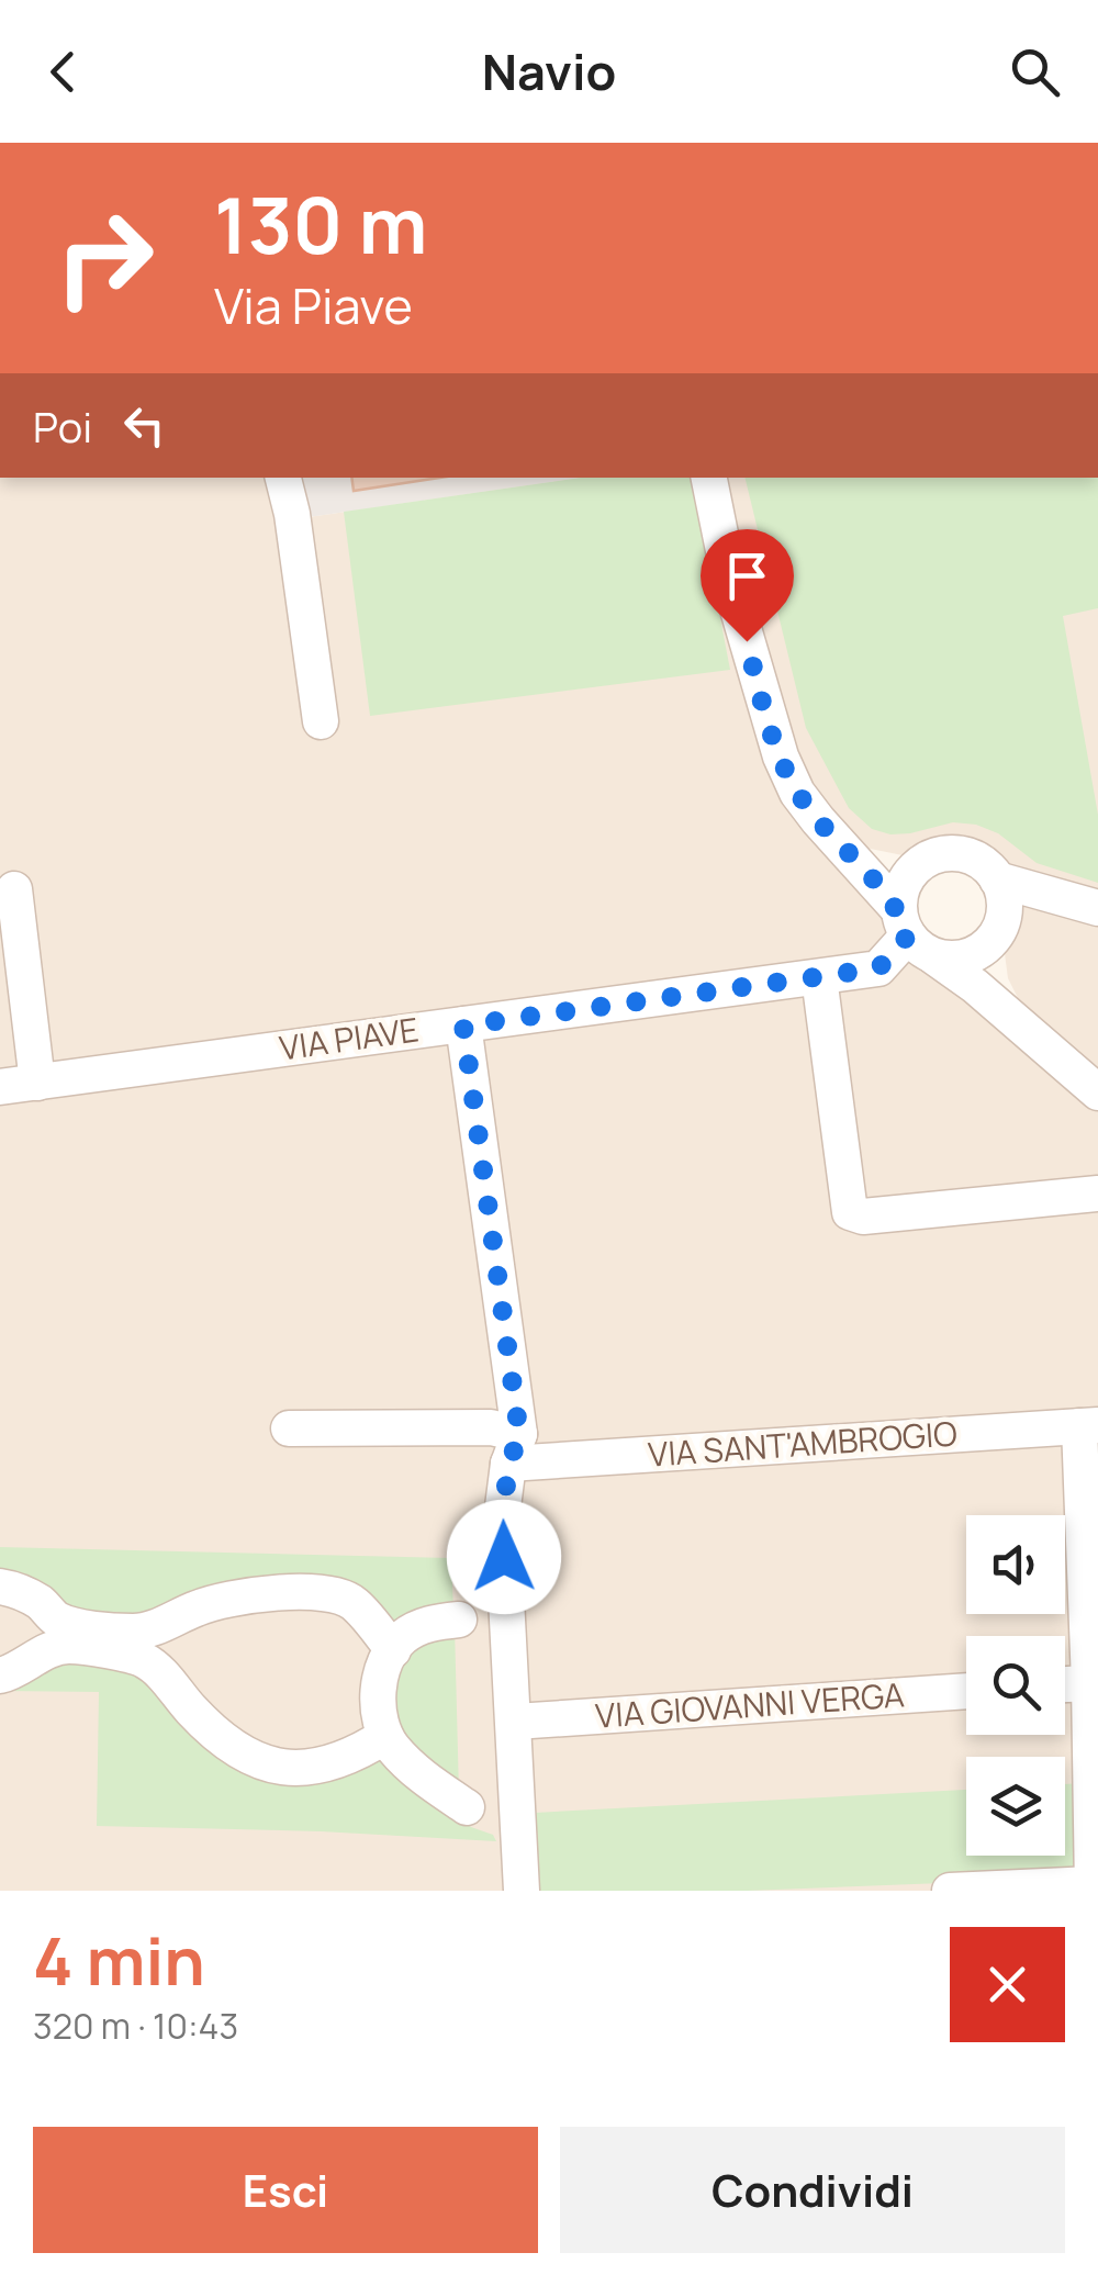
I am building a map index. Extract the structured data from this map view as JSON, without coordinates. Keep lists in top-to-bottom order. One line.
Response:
{"streets":{"street":["VIA PIAVE","VIA SANT'AMBROGIO","VIA GIOVANNI VERGA"]},"page":{"header":"Navio","turn":["130 m","Via Piave"],"then":"Poi","heading":["4 min","320 m · 10:43"],"buttons":["Esci","Condividi"]}}
